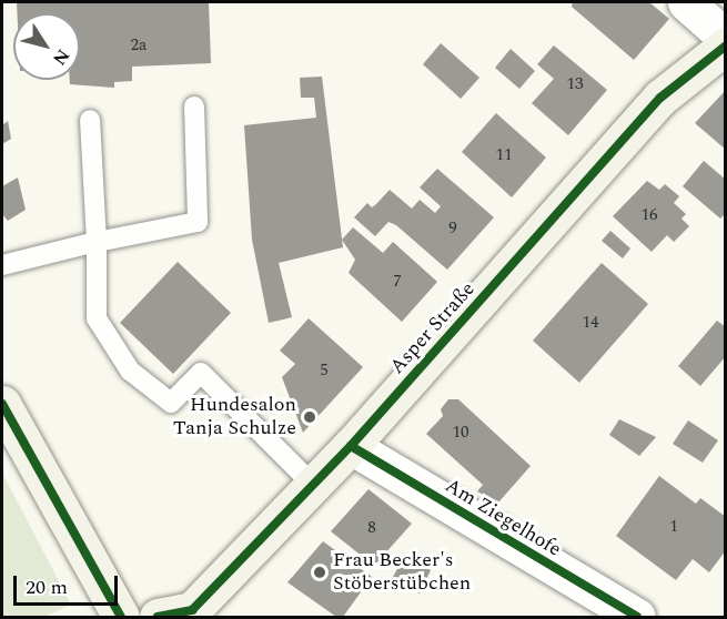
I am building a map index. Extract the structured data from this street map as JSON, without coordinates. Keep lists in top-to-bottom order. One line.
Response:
{"streets":{"street":["Asper Straße","Am Ziegelhofe"]},"crossings":[["Asper Straße","Am Ziegelhofe"]],"places":["Hundesalon Tanja Schulze","Frau Becker's Stöberstübchen"],"house_numbers":["2a","13","11","16","9","7","14","5","10","1","8"],"scale_bar":"20 m","north":"bottom right"}
